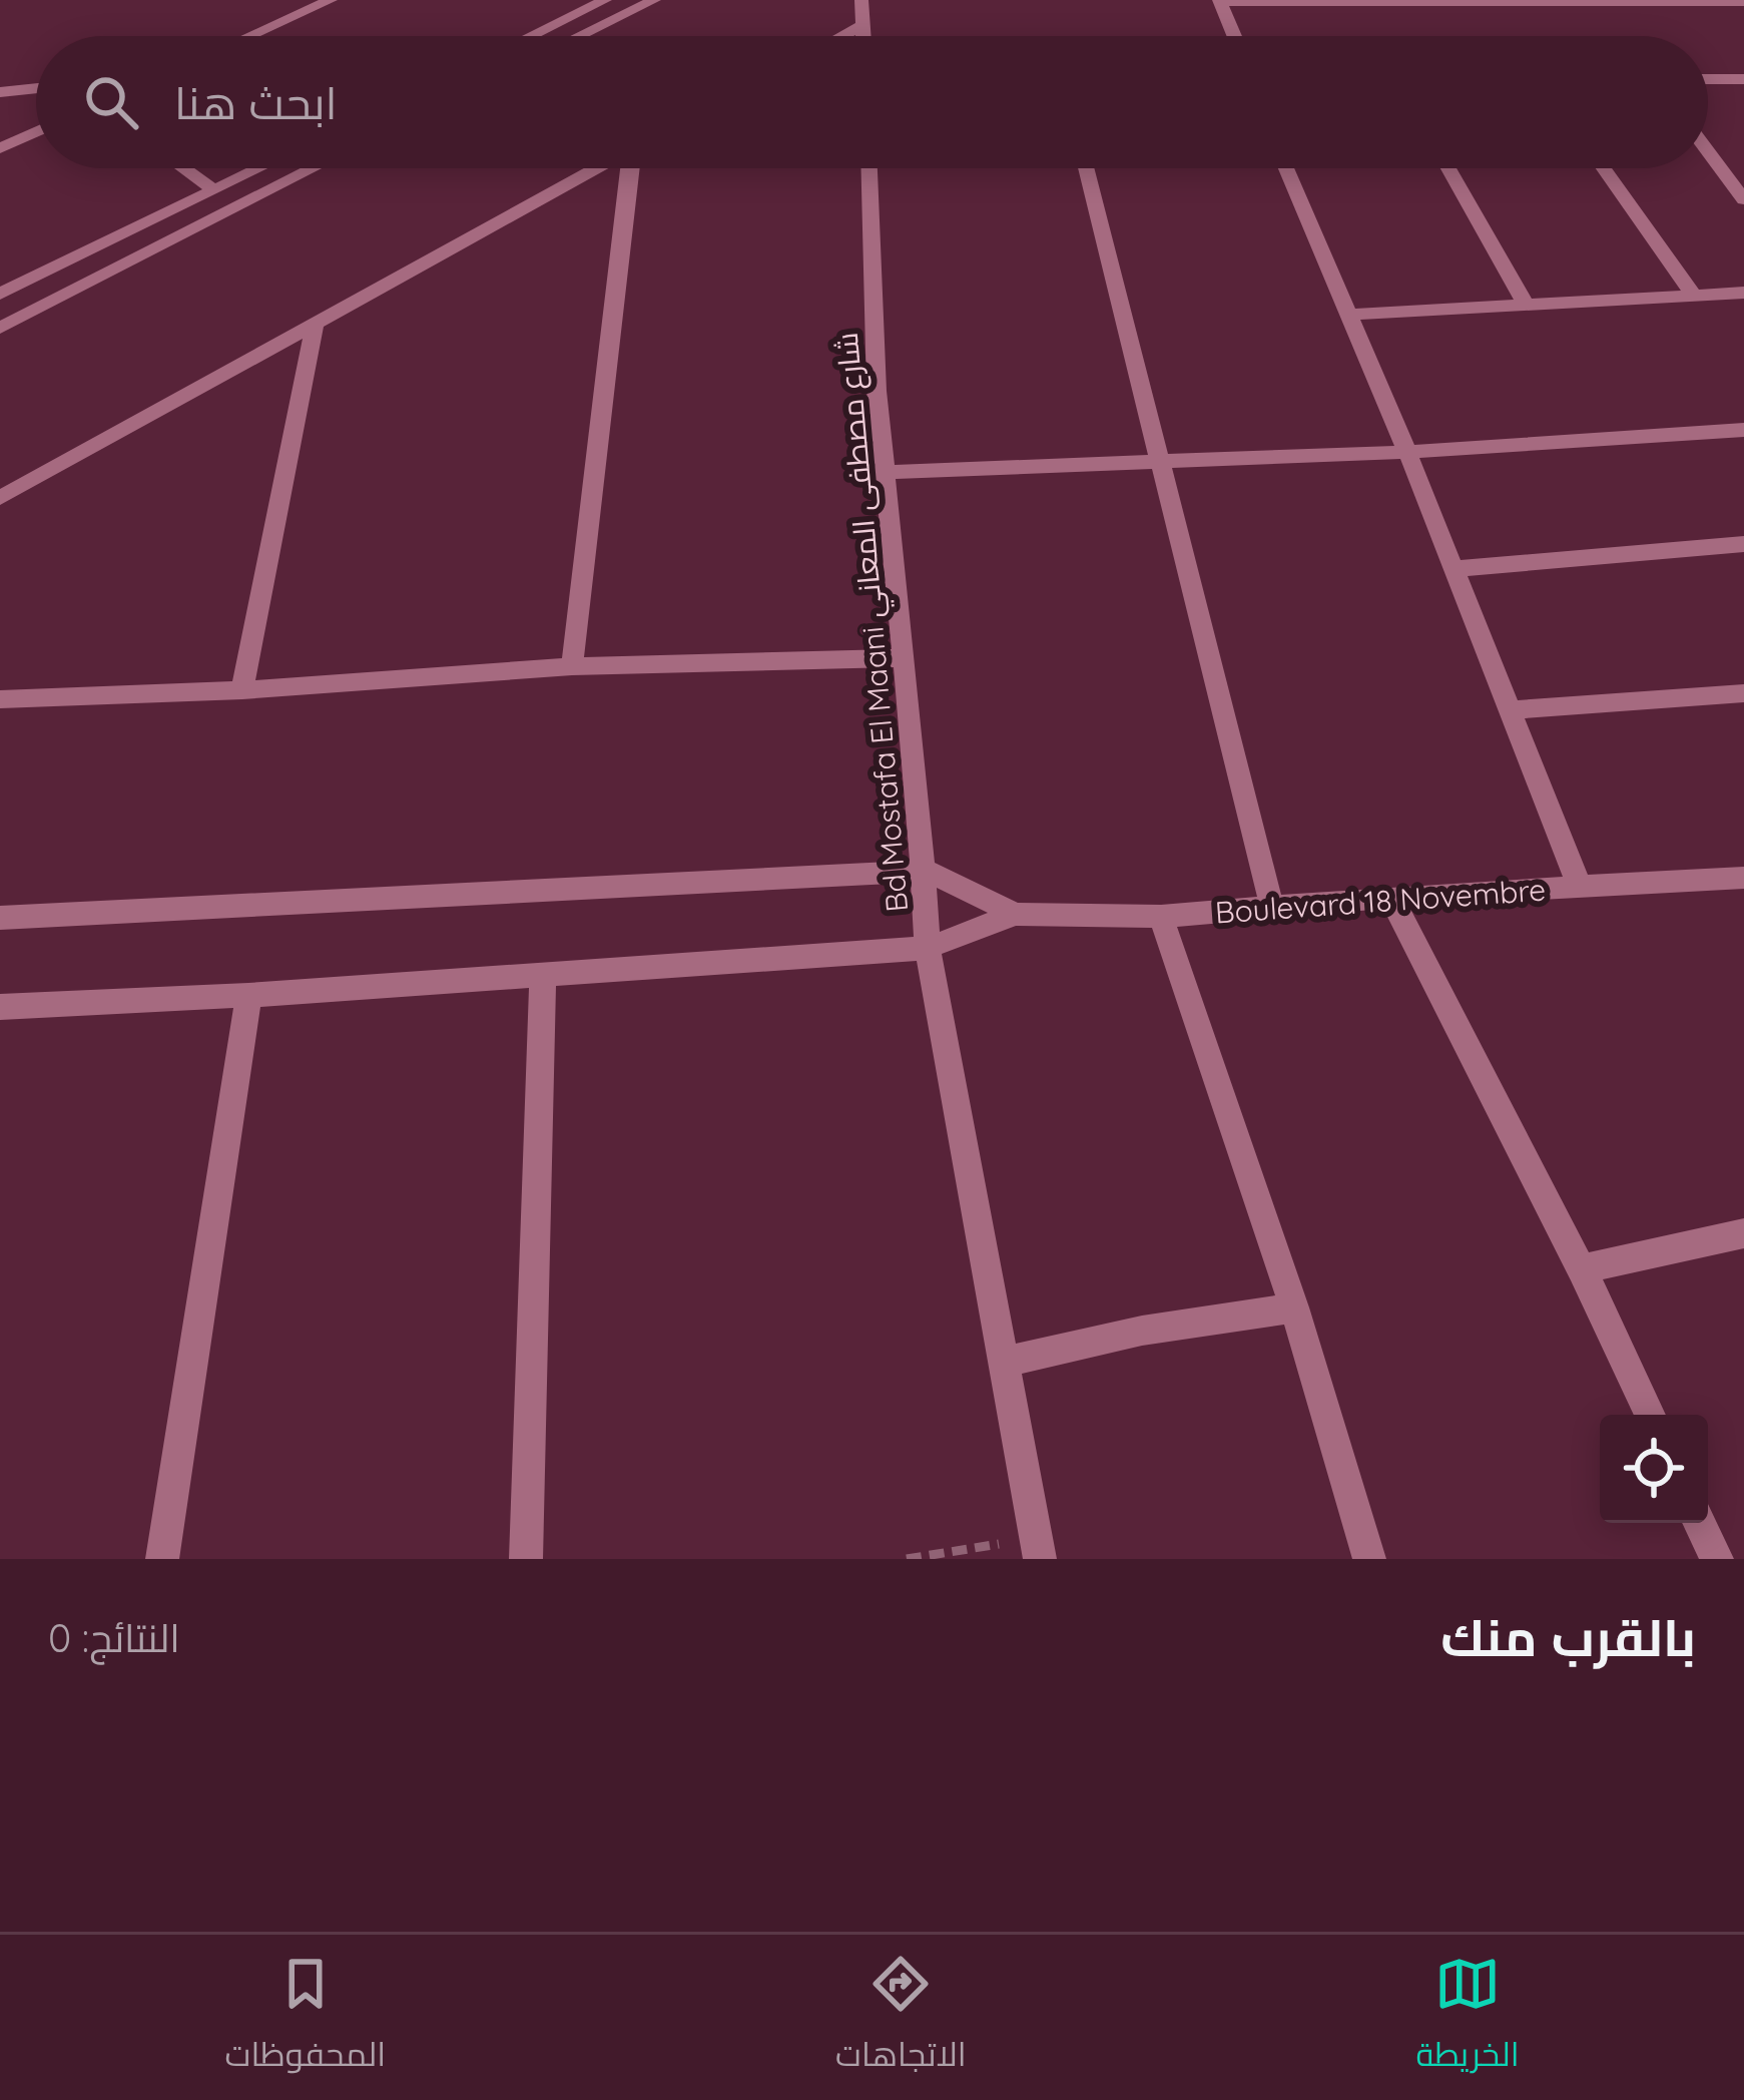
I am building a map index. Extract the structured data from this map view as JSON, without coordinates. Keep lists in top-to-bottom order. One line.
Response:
{"streets":{"street":["Bd Mostafa El Maani شارع مصطفى المعاني","Boulevard 18 Novembre"]},"page":{"search":"ابحث هنا","heading":["بالقرب منك","النتائج: 0"],"nav":["الخريطة","الاتجاهات","المحفوظات"]}}
